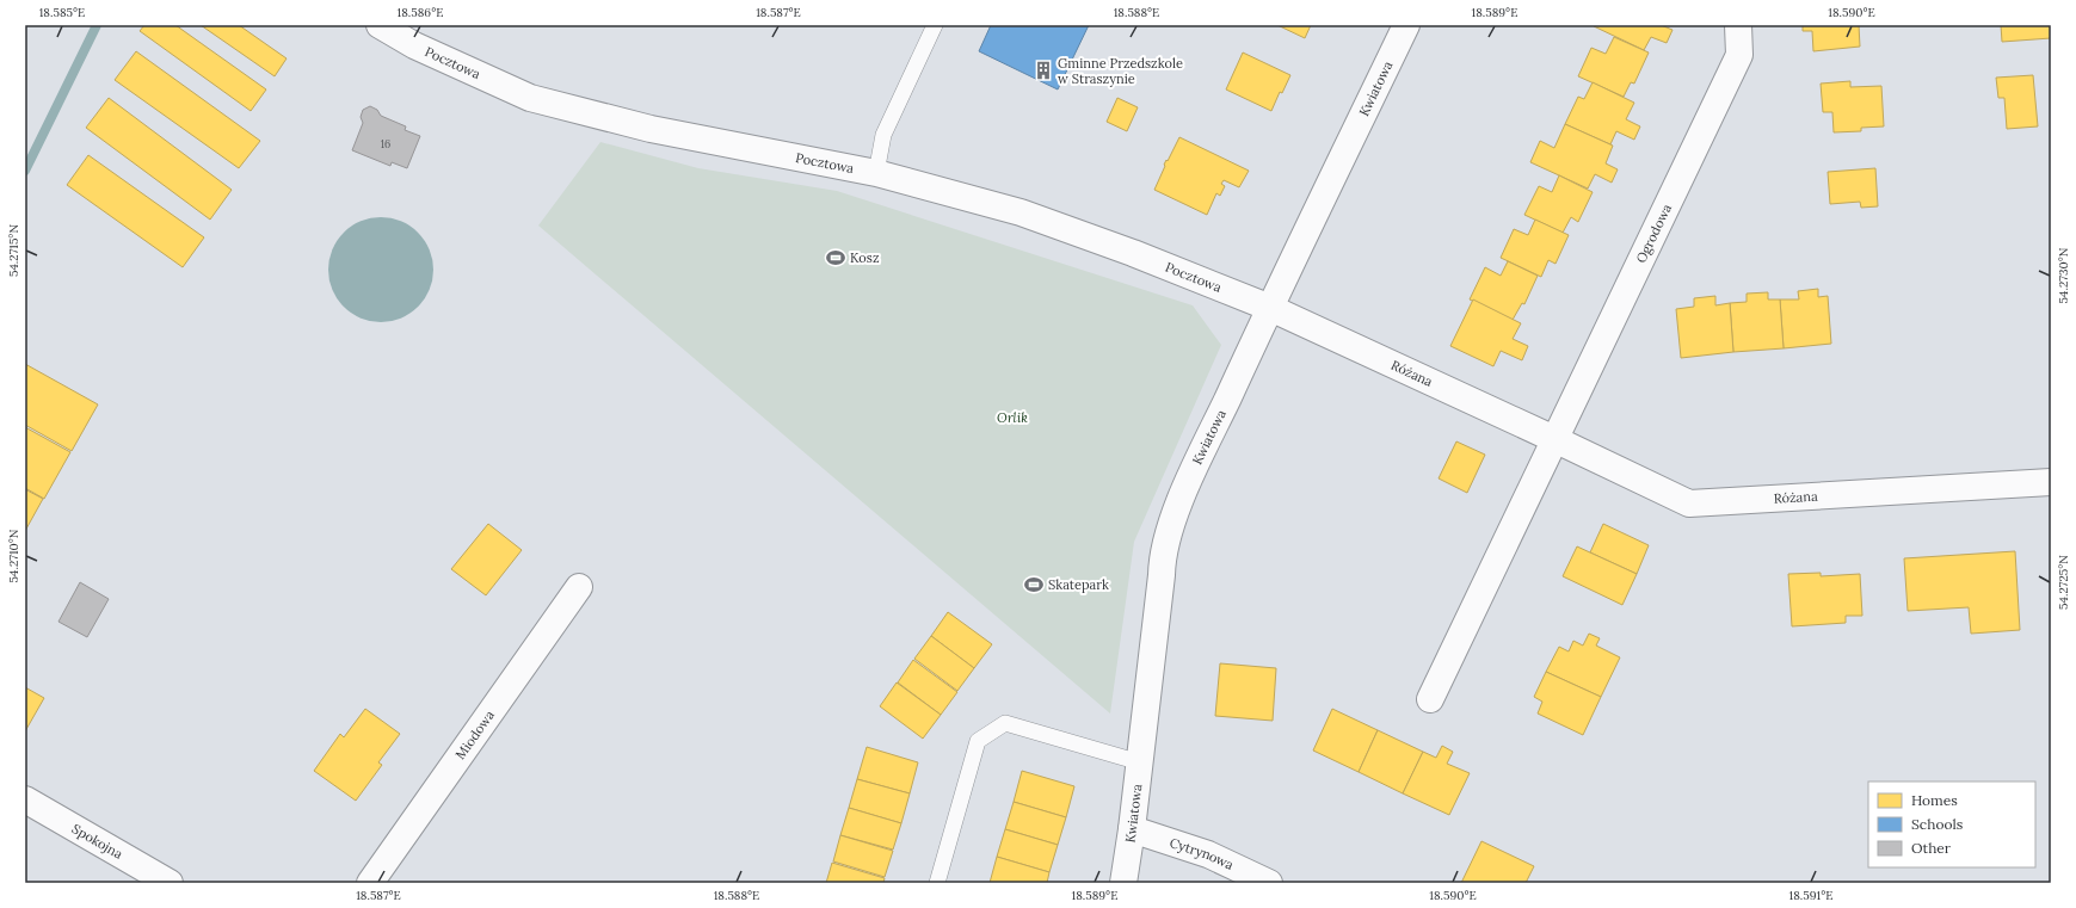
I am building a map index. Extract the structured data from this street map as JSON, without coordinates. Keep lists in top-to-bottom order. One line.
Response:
{"streets":{"street":["Pocztowa","Kwiatowa","Ogrodowa","Różana","Miodowa","Spokojna","Cytrynowa"]},"crossings":[["Pocztowa","Kwiatowa"],["Pocztowa","Różana"],["Kwiatowa","Różana"],["Kwiatowa","Cytrynowa"],["Ogrodowa","Różana"]],"parks":["Orlik"],"places":{"building":["Gminne Przedszkole w Straszynie"],"sports":["Kosz","Skatepark"]},"house_numbers":["16"],"legend":["Homes","Schools","Other"],"coordinates":["18.585°E","18.586°E","18.587°E","18.588°E","18.589°E","18.590°E","54.2715°N","54.2730°N","54.2710°N","54.2725°N","18.591°E"]}
